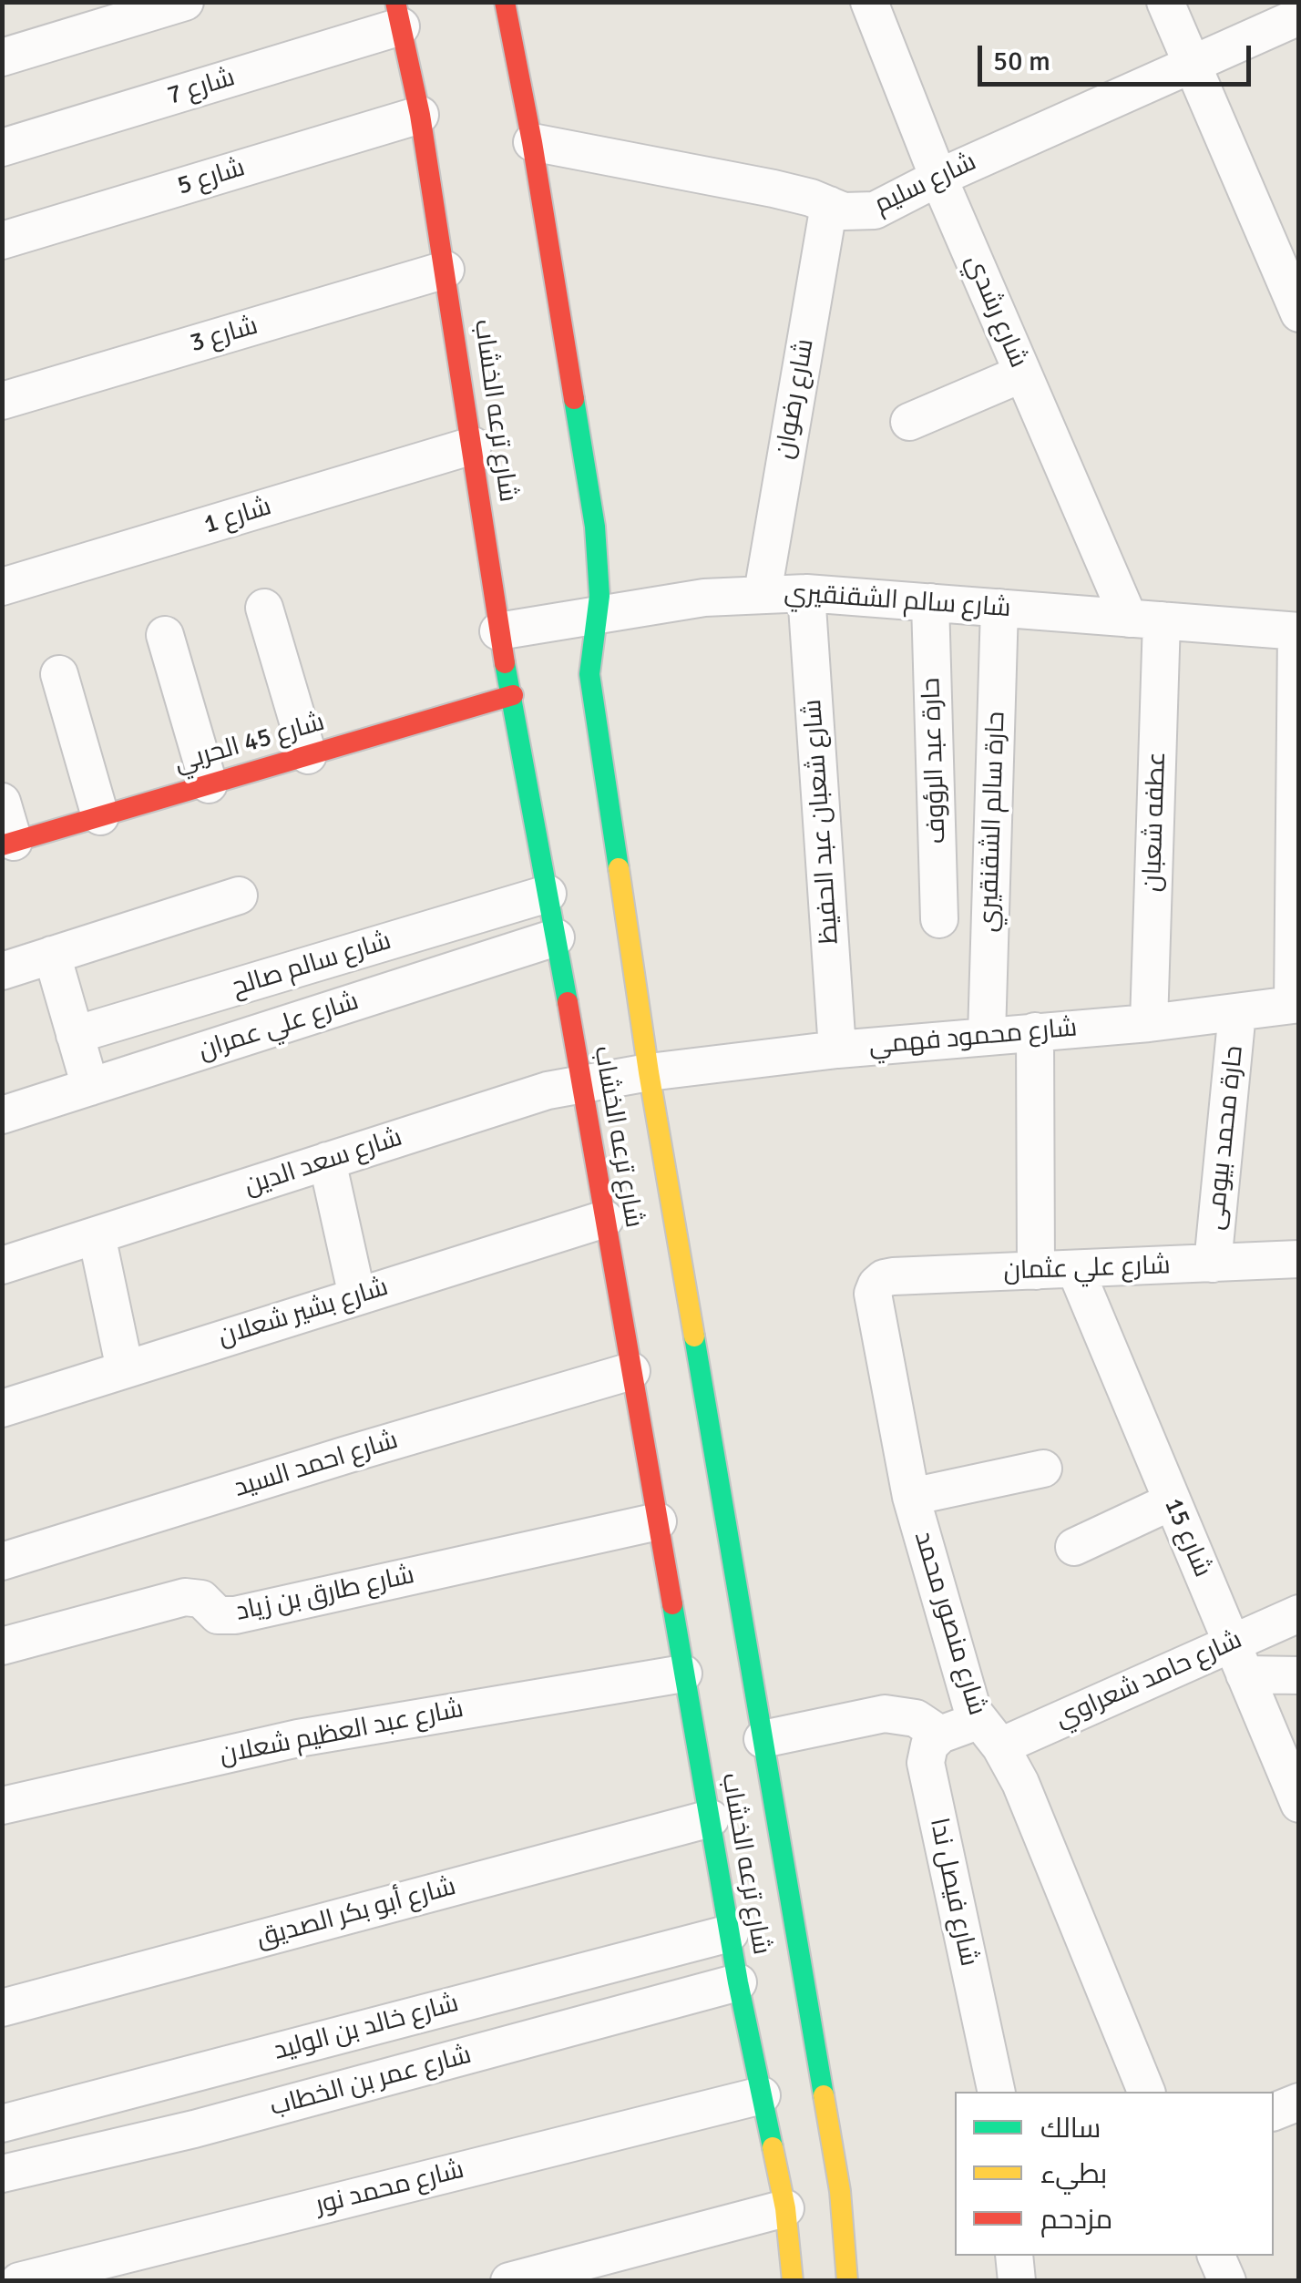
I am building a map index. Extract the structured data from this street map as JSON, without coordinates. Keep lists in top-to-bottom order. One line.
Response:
{"streets":{"street":["شارع 7","شارع 5","شارع سليم","شارع رشدي","شارع 3","شارع رضوان","شارع ترعه الخشاب","شارع 1","شارع سالم الشقنقيري","شارع 45 الحربي","حارة عبد الرؤوف","شارع شعبان عبد الحفيظ","حارة سالم الشقنقيري","عطفه شعبان","شارع سالم صالح","شارع علي عمران","شارع محمود فهمي","حارة محمد بيومى","شارع سعد الدين","شارع علي عثمان","شارع بشير شعلان","شارع احمد السيد","شارع 15","شارع طارق بن زياد","شارع منصور محمد","شارع حامد شعراوي","شارع عبد العظيم شعلان","شارع فيصل ندا","شارع أبو بكر الصديق","شارع خالد بن الوليد","شارع عمر بن الخطاب","شارع محمد نور"]},"crossings":[["شارع 7","شارع ترعه الخشاب"],["شارع 5","شارع ترعه الخشاب"],["شارع سليم","شارع رشدي"],["شارع سليم","شارع رضوان"],["شارع سليم","شارع ترعه الخشاب"],["شارع رشدي","شارع سالم الشقنقيري"],["شارع رشدي","عطفه شعبان"],["شارع 3","شارع ترعه الخشاب"],["شارع رضوان","شارع سالم الشقنقيري"],["شارع ترعه الخشاب","شارع 1"],["شارع ترعه الخشاب","شارع سالم الشقنقيري"],["شارع ترعه الخشاب","شارع 45 الحربي"],["شارع ترعه الخشاب","شارع سالم صالح"],["شارع ترعه الخشاب","شارع علي عمران"],["شارع ترعه الخشاب","شارع محمود فهمي"],["شارع ترعه الخشاب","شارع سعد الدين"],["شارع ترعه الخشاب","شارع بشير شعلان"],["شارع ترعه الخشاب","شارع احمد السيد"],["شارع ترعه الخشاب","شارع طارق بن زياد"],["شارع ترعه الخشاب","شارع عبد العظيم شعلان"],["شارع ترعه الخشاب","شارع أبو بكر الصديق"],["شارع ترعه الخشاب","شارع خالد بن الوليد"],["شارع ترعه الخشاب","شارع عمر بن الخطاب"],["شارع ترعه الخشاب","شارع محمد نور"],["شارع سالم الشقنقيري","حارة عبد الرؤوف"],["شارع سالم الشقنقيري","شارع شعبان عبد الحفيظ"],["شارع سالم الشقنقيري","حارة سالم الشقنقيري"],["شارع سالم الشقنقيري","عطفه شعبان"],["شارع شعبان عبد الحفيظ","شارع محمود فهمي"],["حارة سالم الشقنقيري","شارع محمود فهمي"],["عطفه شعبان","شارع محمود فهمي"],["شارع محمود فهمي","حارة محمد بيومى"],["شارع محمود فهمي","شارع سعد الدين"],["حارة محمد بيومى","شارع علي عثمان"],["شارع علي عثمان","شارع 15"],["شارع علي عثمان","شارع منصور محمد"],["شارع 15","شارع حامد شعراوي"],["شارع منصور محمد","شارع حامد شعراوي"]],"legend":["سالك","بطيء","مزدحم"],"scale_bar":"50 m"}
